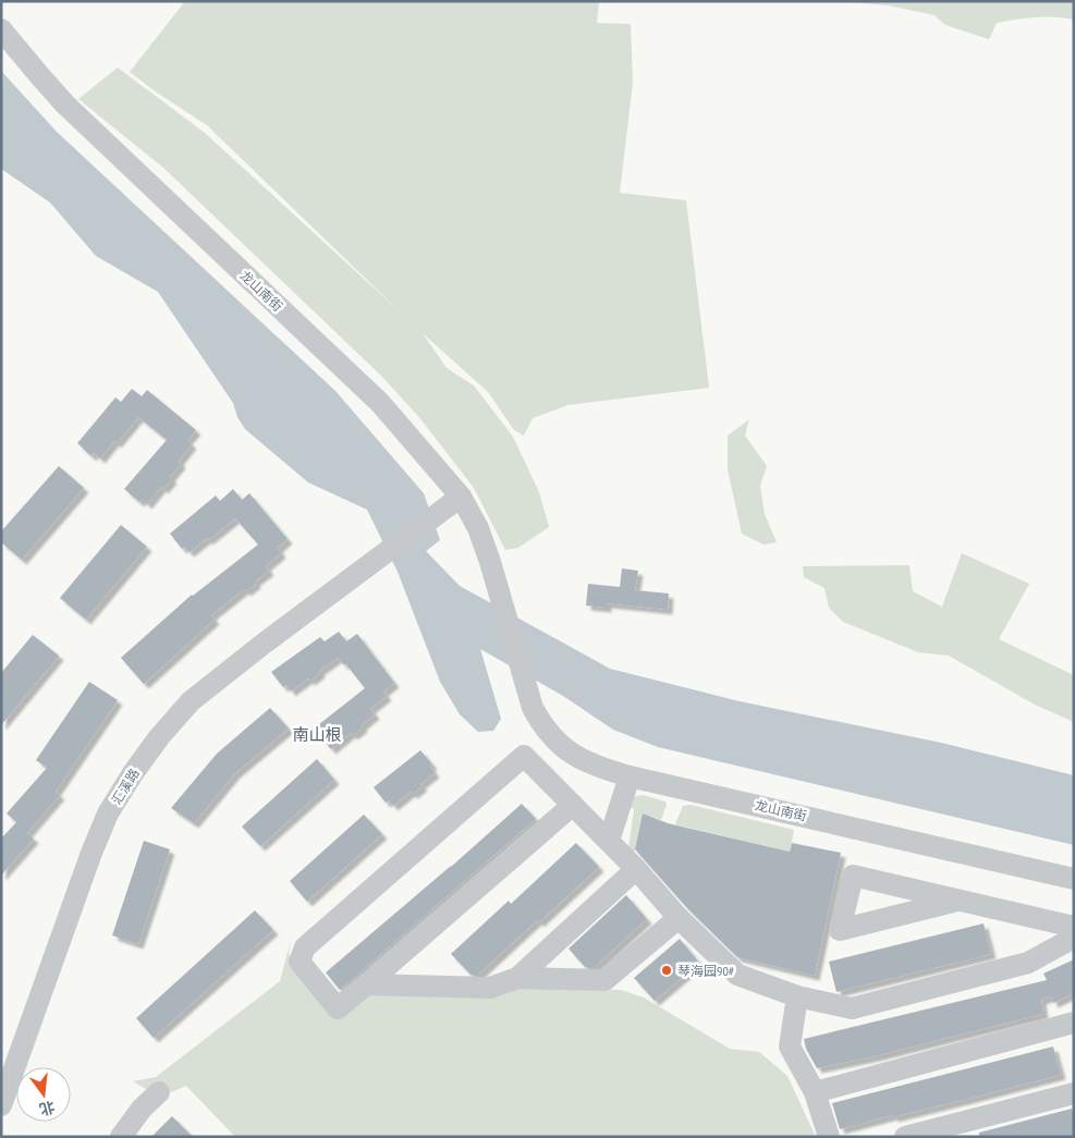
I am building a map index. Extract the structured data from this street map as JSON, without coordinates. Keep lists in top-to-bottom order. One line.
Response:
{"streets":{"street":["龙山南街","汇溪路"]},"crossings":[["龙山南街","汇溪路"]],"districts":["南山根"],"places":["琴海园90#"],"north":"bottom"}
